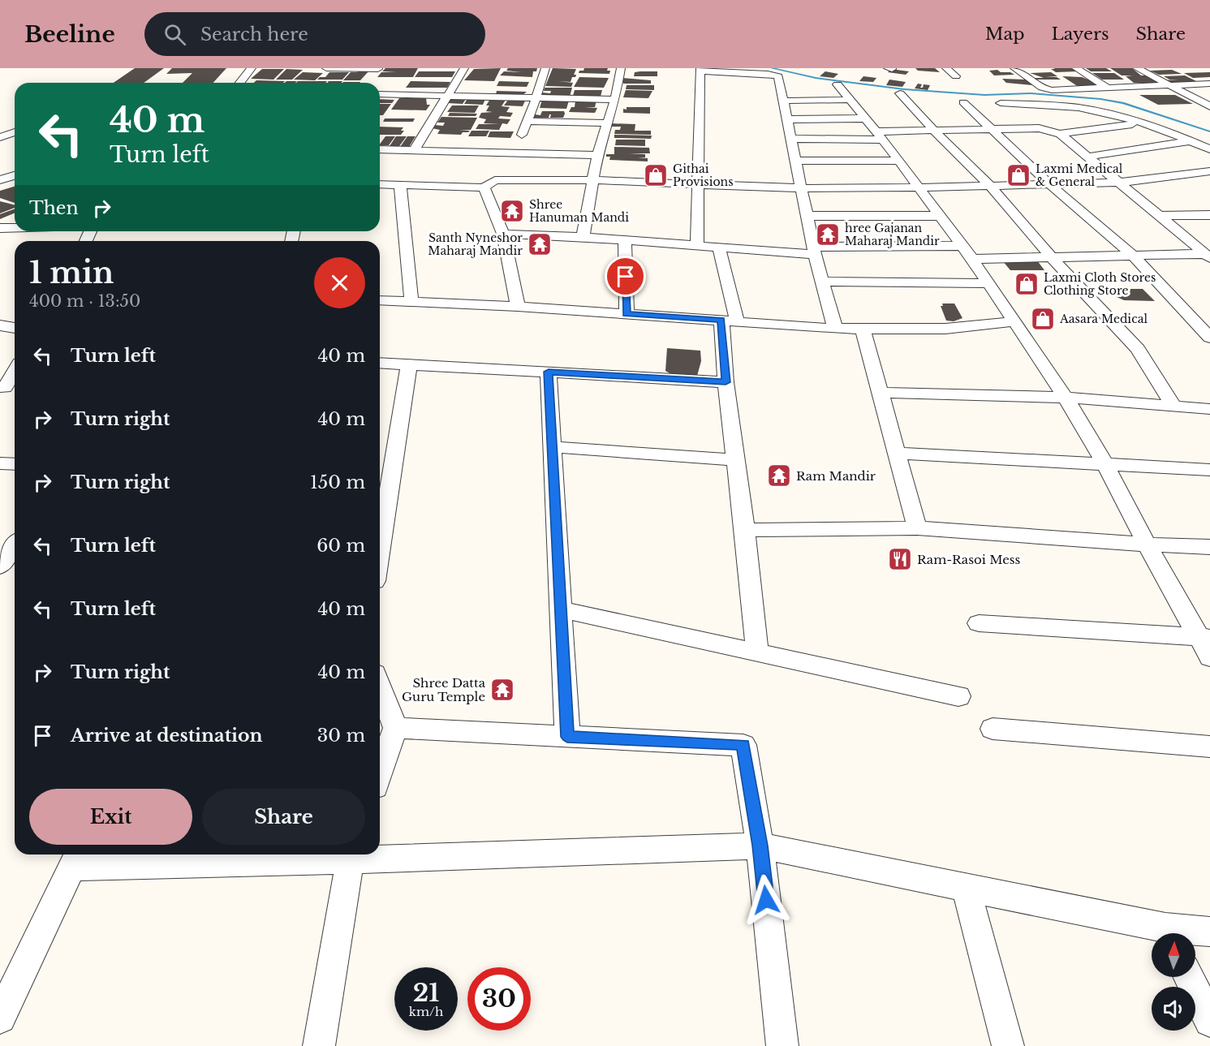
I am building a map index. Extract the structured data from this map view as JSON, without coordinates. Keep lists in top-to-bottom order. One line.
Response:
{"places":{"shop":["Githai Provisions","Laxmi Medical & General","Laxmi Cloth Stores Clothing Store","Aasara Medical"],"temple":["Shree Hanuman Mandi","hree Gajanan Maharaj Mandir","Santh Nyneshor Maharaj Mandir","Ram Mandir","Shree Datta Guru Temple"],"restaurant":["Ram-Rasoi Mess"]},"north":"top","page":{"header":"Beeline","search":"Search here","nav":["Map","Layers","Share"],"turn":["40 m","Turn left"],"then":"Then","heading":["1 min","400 m · 13:50"],"list":[{"name":"Turn left","value":"40 m"},{"name":"Turn right","value":"40 m"},{"name":"Turn right","value":"150 m"},{"name":"Turn left","value":"60 m"},{"name":"Turn left","value":"40 m"},{"name":"Turn right","value":"40 m"},{"name":"Arrive at destination","value":"30 m"}],"buttons":["Exit","Share"],"speed":"21 km/h","limit":"30"}}
